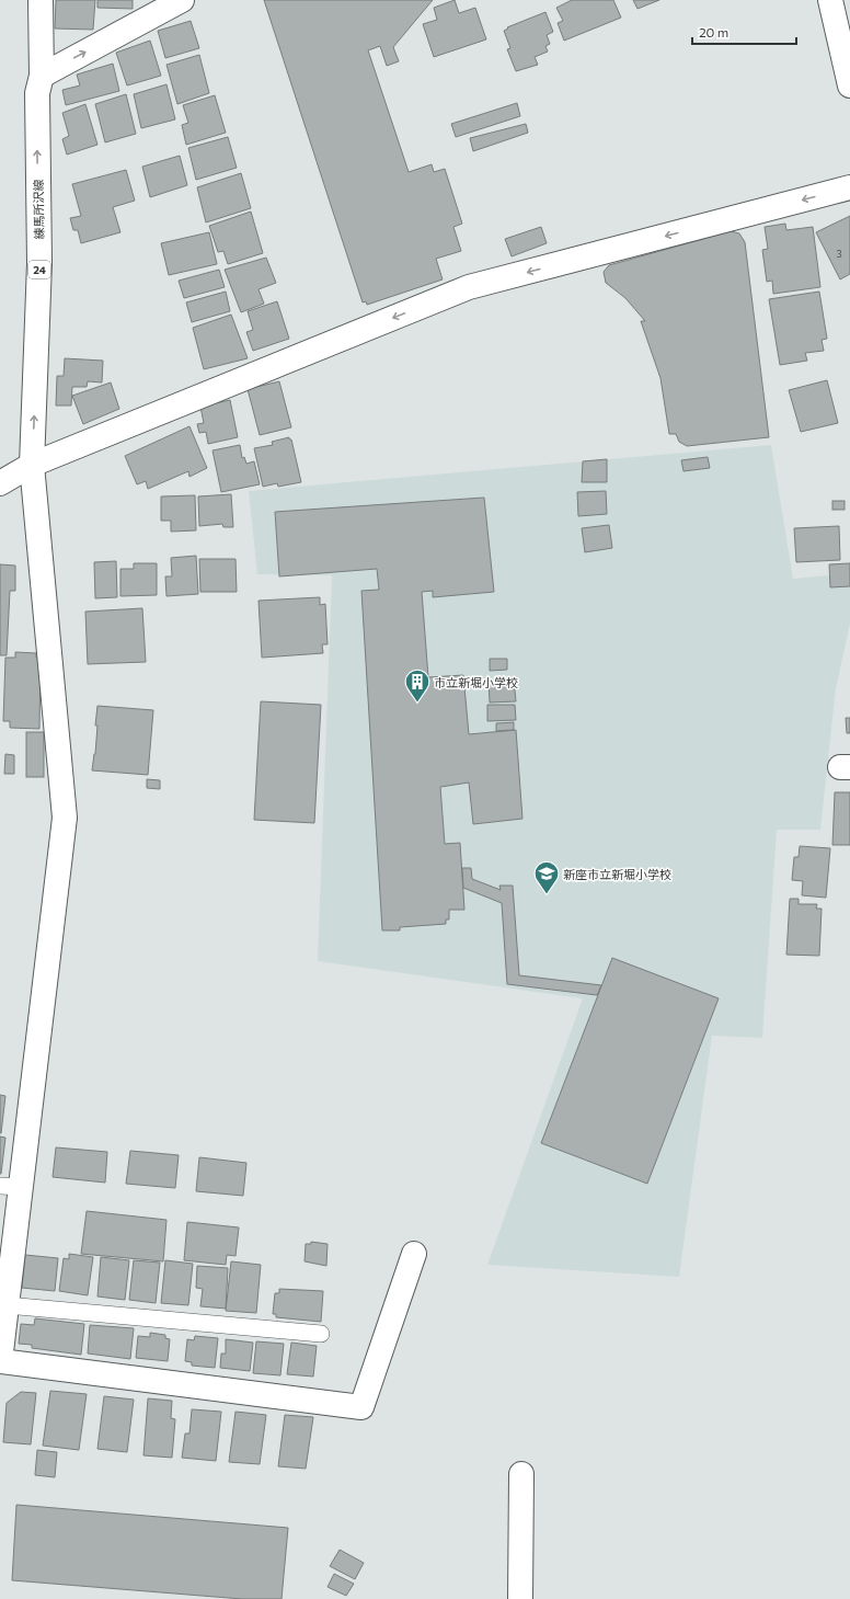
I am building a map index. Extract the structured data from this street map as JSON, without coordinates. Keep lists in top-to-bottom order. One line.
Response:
{"streets":{"street":["練馬所沢線","24"]},"places":{"building":["市立新堀小学校"],"school or university":["新座市立新堀小学校"]},"house_numbers":["3"],"scale_bar":"20 m"}
